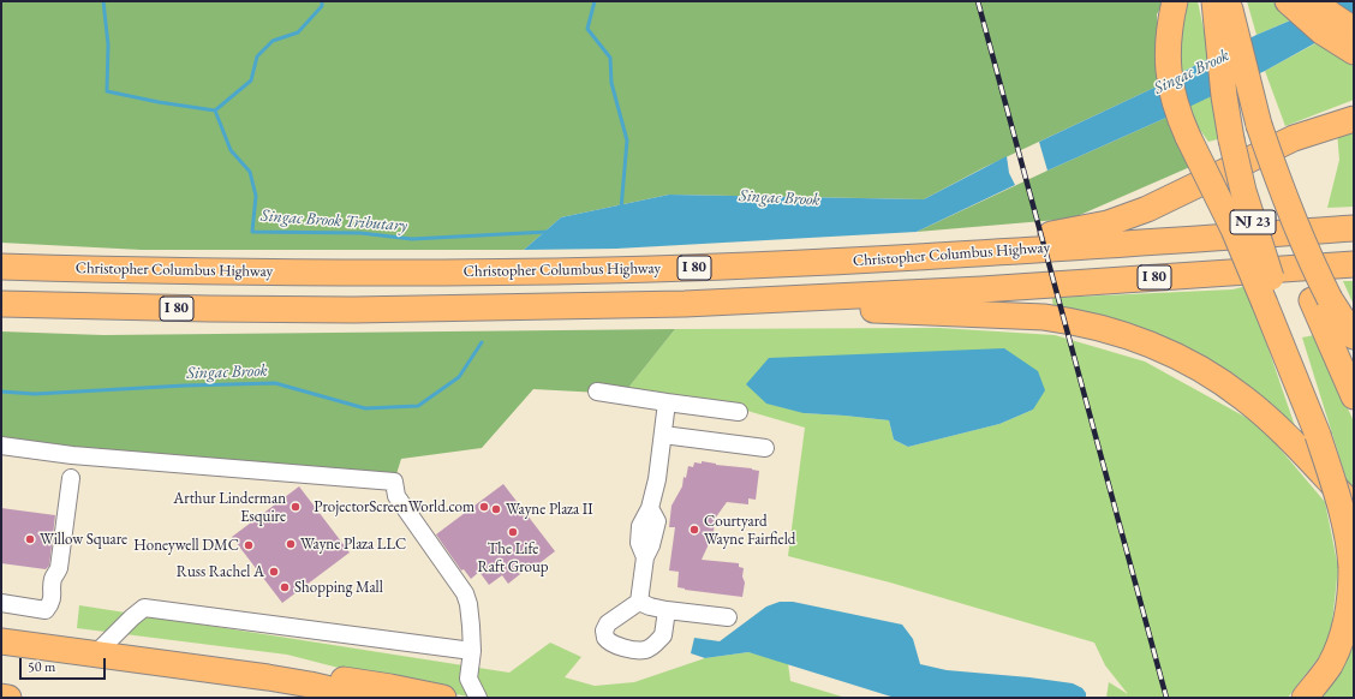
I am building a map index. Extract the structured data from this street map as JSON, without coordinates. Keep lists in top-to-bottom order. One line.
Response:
{"streets":{"highway":["NJ 23","Christopher Columbus Highway","I 80"]},"water":["Singac Brook","Singac Brook Tributary"],"places":["Arthur Linderman Esquire","ProjectorScreenWorld.com","Wayne Plaza II","Courtyard Wayne Fairfield","The Life Raft Group","Willow Square","Wayne Plaza LLC","Honeywell DMC","Russ Rachel A","Shopping Mall"],"scale_bar":"50 m"}
